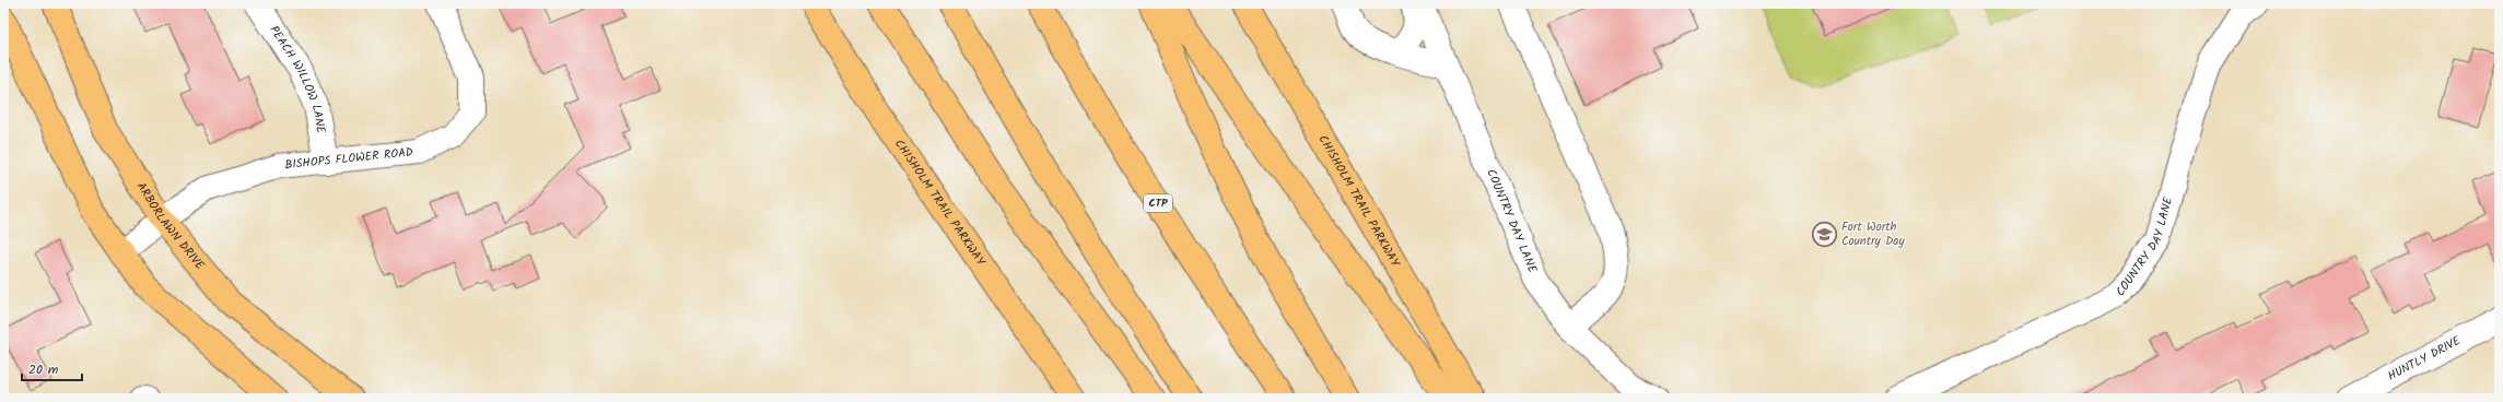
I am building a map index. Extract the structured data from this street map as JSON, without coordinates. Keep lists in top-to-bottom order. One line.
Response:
{"streets":{"main road":["CHISHOLM TRAIL PARKWAY","CTP","ARBORLAWN DRIVE"],"street":["PEACH WILLOW LANE","BISHOPS FLOWER ROAD","COUNTRY DAY LANE","HUNTLY DRIVE"]},"crossings":[["PEACH WILLOW LANE","BISHOPS FLOWER ROAD"],["BISHOPS FLOWER ROAD","ARBORLAWN DRIVE"]],"places":{"school or university":["Fort Worth Country Day"]},"scale_bar":"20 m"}
